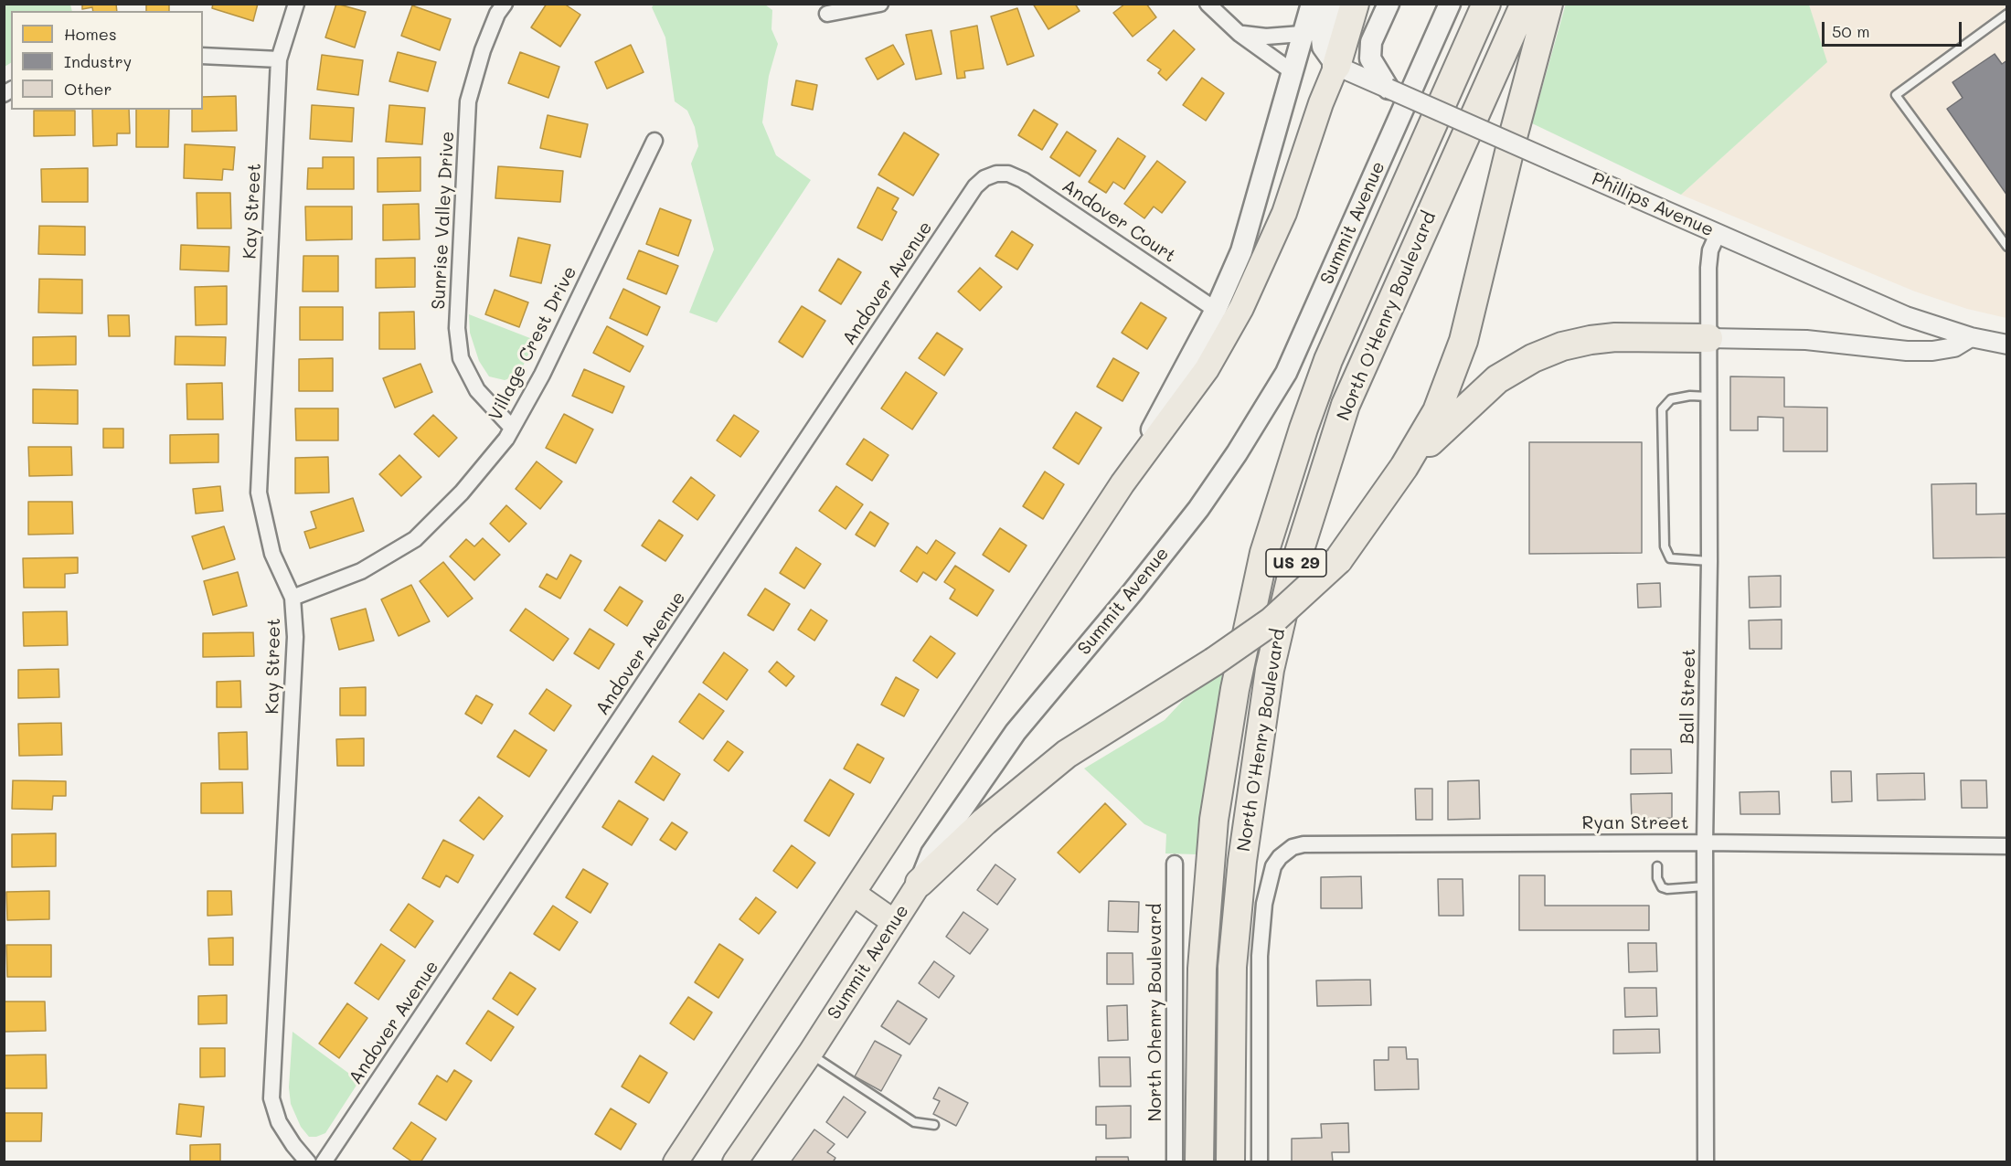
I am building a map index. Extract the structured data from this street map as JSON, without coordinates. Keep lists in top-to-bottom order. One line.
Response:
{"streets":{"highway":["North O'Henry Boulevard","US 29"],"main road":["Summit Avenue"],"street":["Phillips Avenue","Kay Street","Sunrise Valley Drive","Andover Court","Andover Avenue","Village Crest Drive","Ball Street","Ryan Street","North Ohenry Boulevard"]},"crossings":[["Phillips Avenue","Ball Street"],["Kay Street","Village Crest Drive"],["Sunrise Valley Drive","Village Crest Drive"],["Andover Court","Andover Avenue"],["Ball Street","Ryan Street"]],"legend":["Homes","Industry","Other"],"scale_bar":"50 m"}
